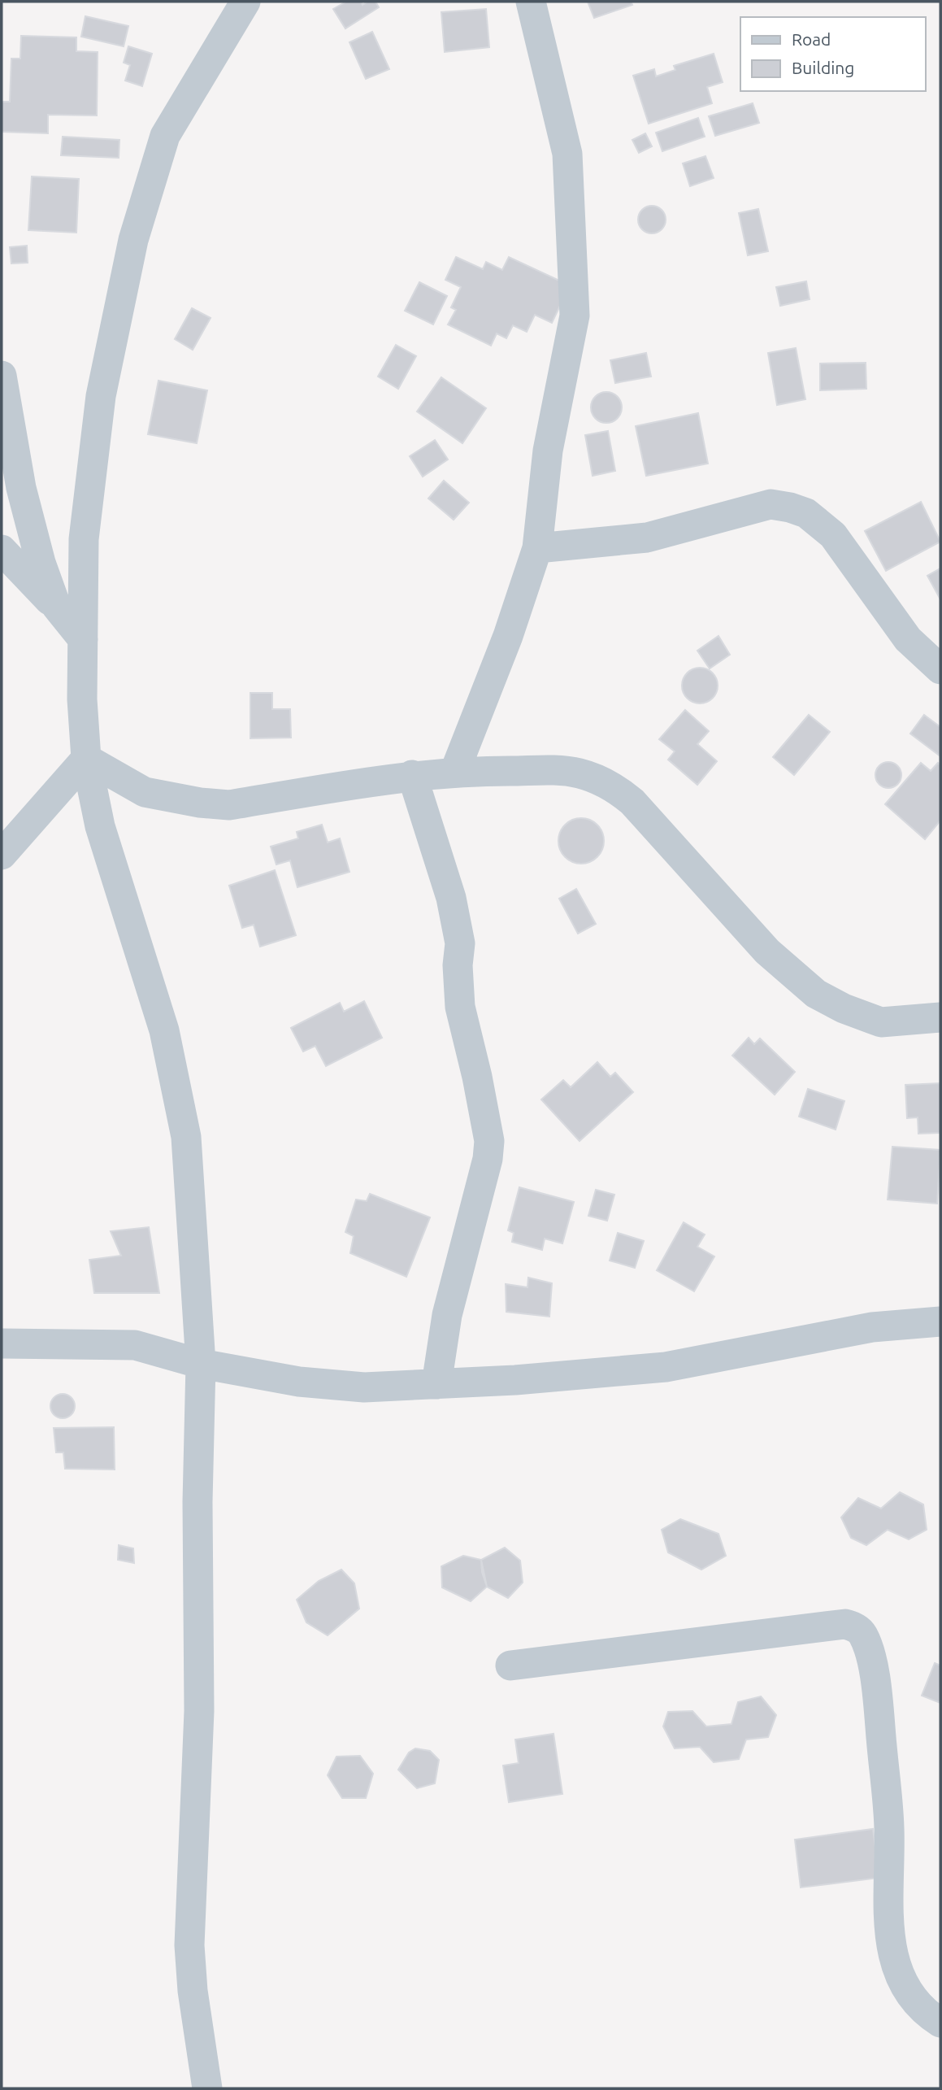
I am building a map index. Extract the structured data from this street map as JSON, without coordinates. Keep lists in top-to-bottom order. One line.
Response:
{"legend":["Road","Building"]}
